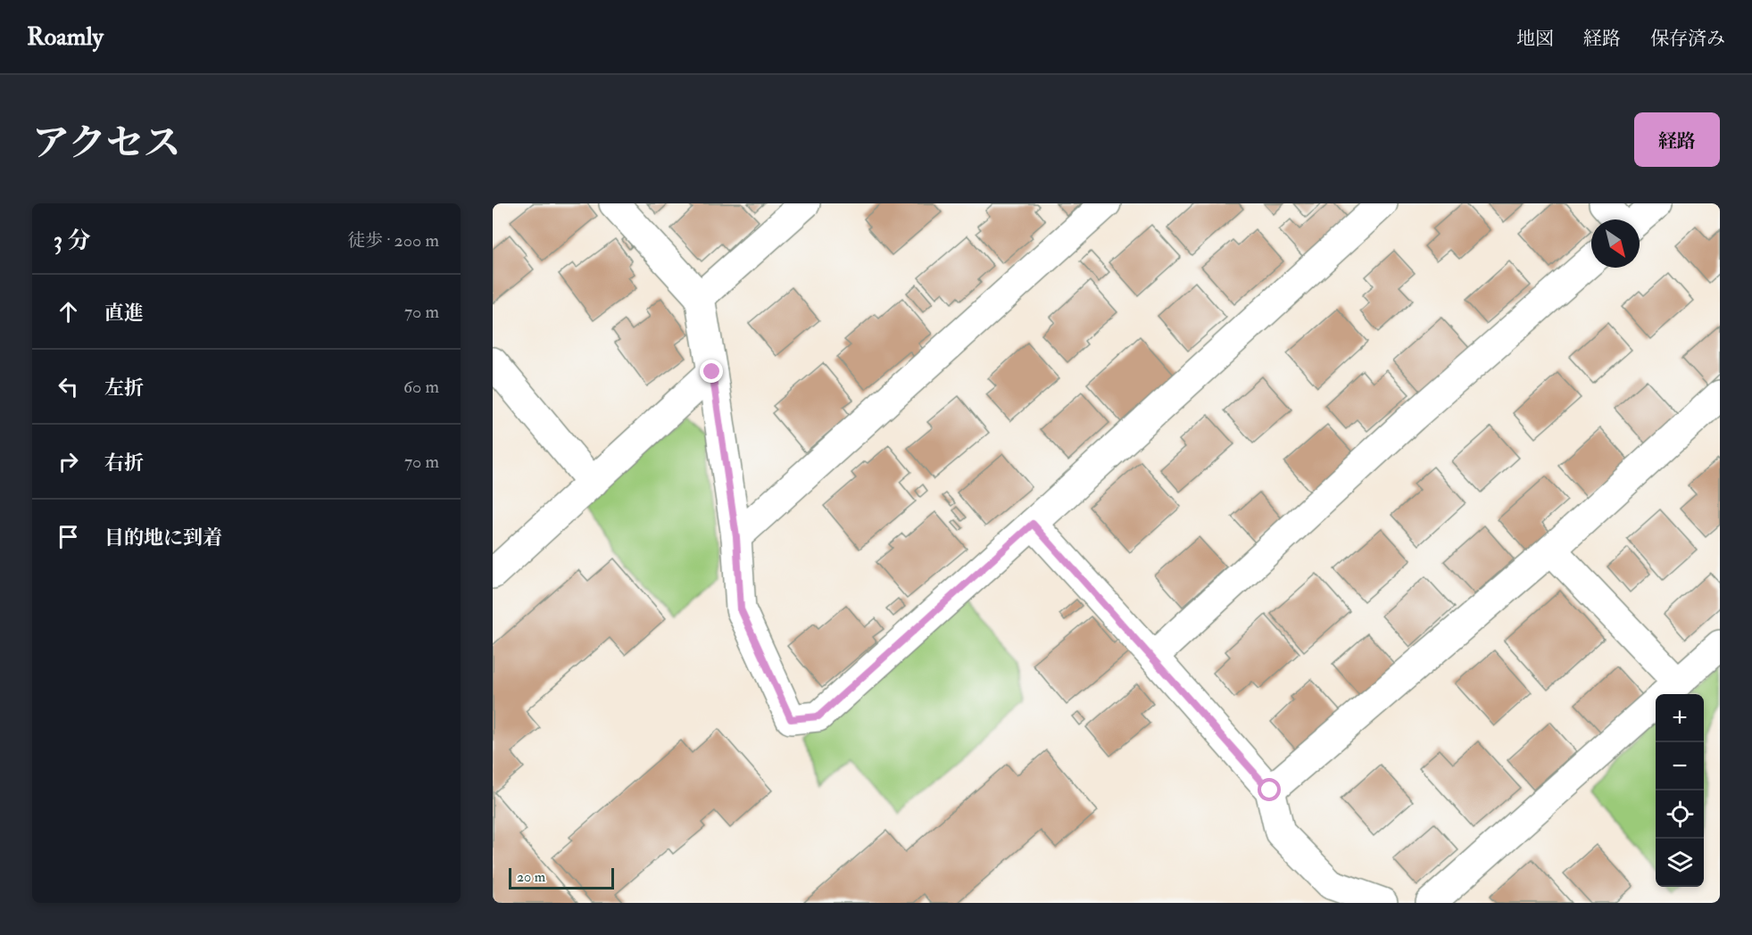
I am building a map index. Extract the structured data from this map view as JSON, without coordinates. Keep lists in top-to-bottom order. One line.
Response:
{"scale_bar":"20 m","north":"bottom right","page":{"header":"Roamly","nav":["地図","経路","保存済み"],"title":"アクセス","buttons":"経路","heading":["3 分","徒歩 · 200 m"],"list":[["直進","70 m"],["左折","60 m"],["右折","70 m"],"目的地に到着"],"map_buttons":["+","−"],"scale":"20 m"}}
